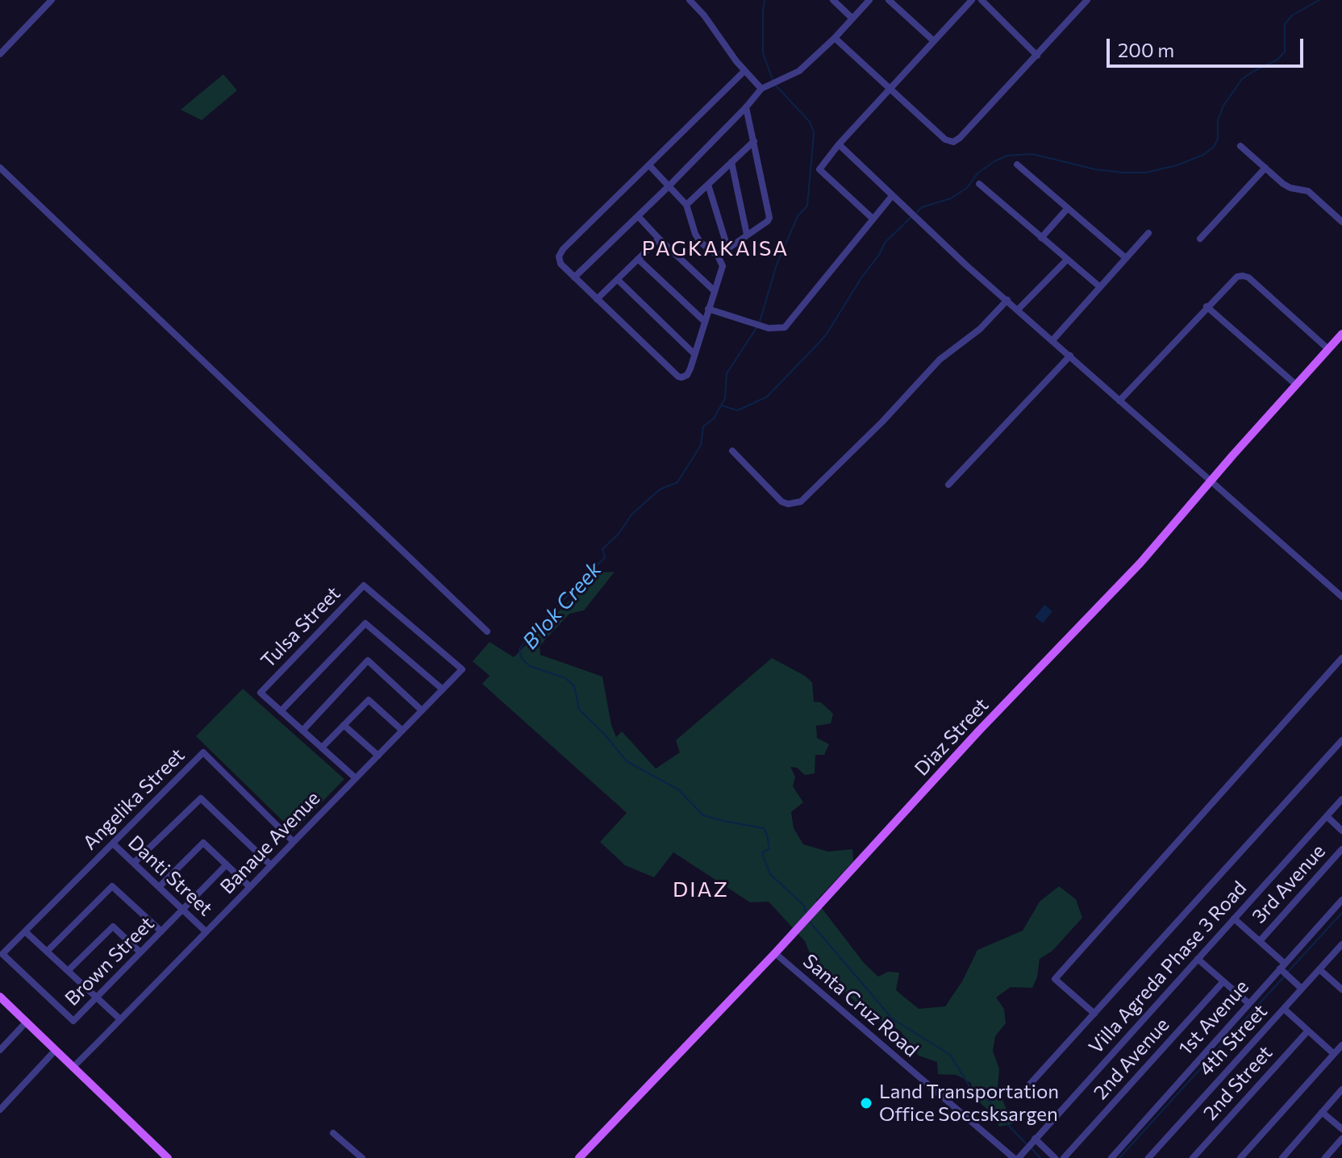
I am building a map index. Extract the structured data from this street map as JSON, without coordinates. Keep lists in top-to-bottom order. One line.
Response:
{"streets":{"main road":["Diaz Street"],"street":["Tulsa Street","Angelika Street","Banaue Avenue","Danti Street","3rd Avenue","Brown Street","Villa Agreda Phase 3 Road","Santa Cruz Road","1st Avenue","4th Street","2nd Avenue","2nd Street"]},"crossings":[["Tulsa Street","Banaue Avenue"],["Diaz Street","Santa Cruz Road"],["Angelika Street","Banaue Avenue"],["Angelika Street","Danti Street"],["Angelika Street","Brown Street"],["Banaue Avenue","Danti Street"],["Danti Street","Brown Street"],["Villa Agreda Phase 3 Road","Santa Cruz Road"]],"districts":["PAGKAKAISA","DIAZ"],"water":["B'lok Creek"],"places":["Land Transportation Office Soccsksargen"],"scale_bar":"200 m"}
